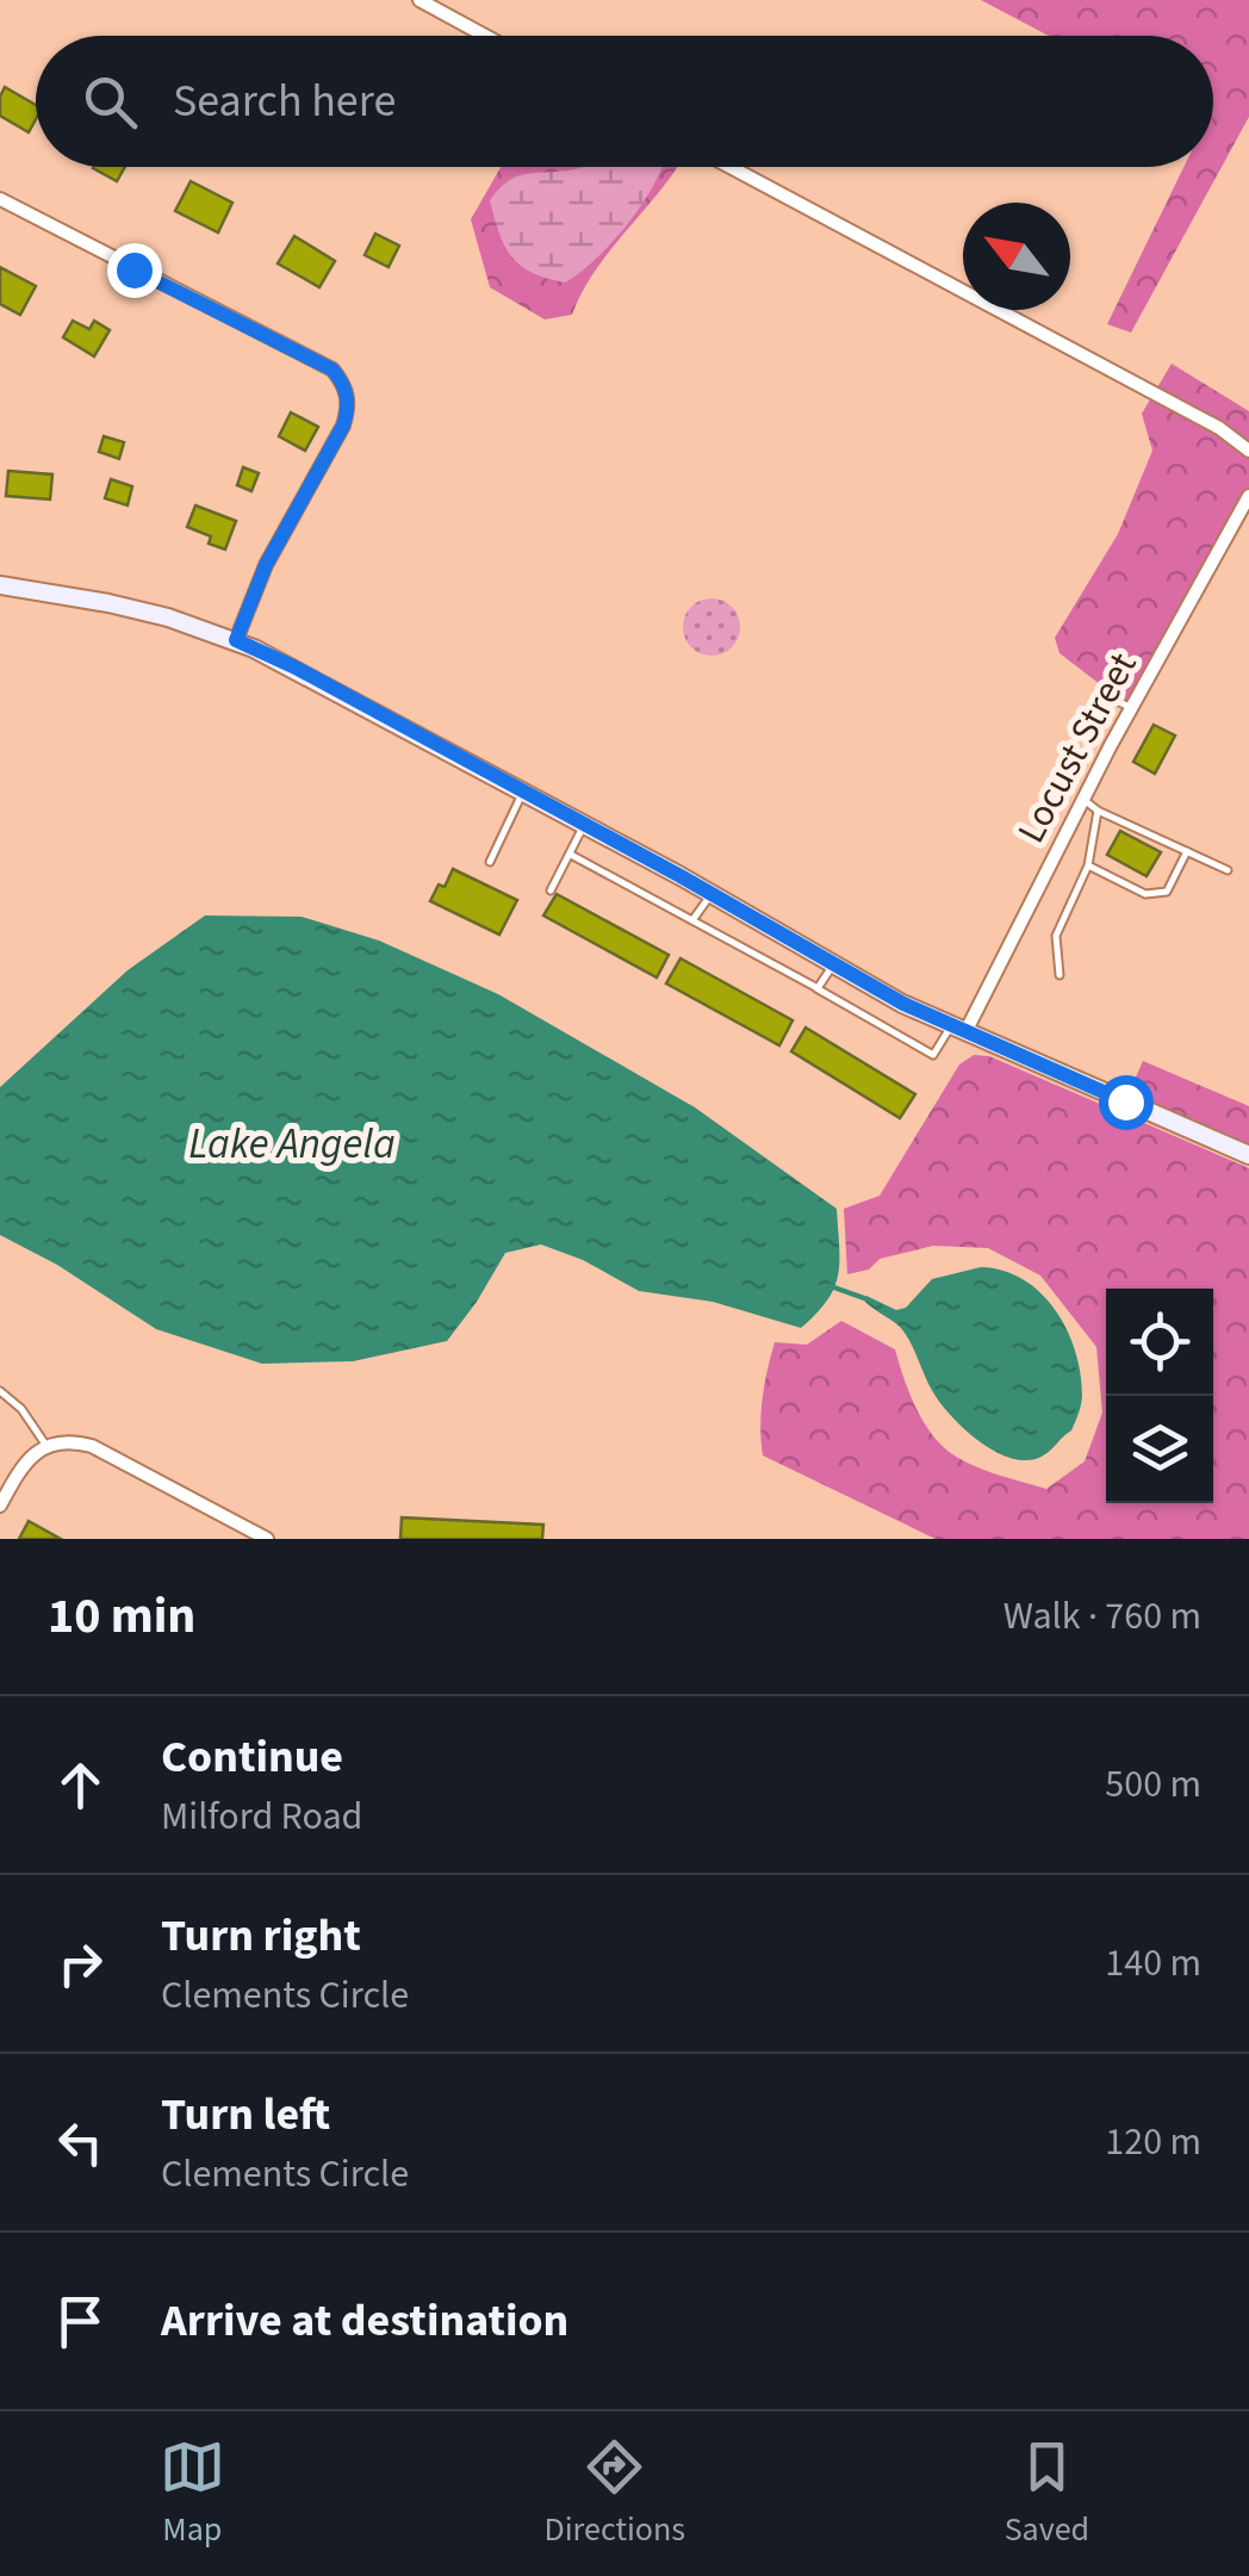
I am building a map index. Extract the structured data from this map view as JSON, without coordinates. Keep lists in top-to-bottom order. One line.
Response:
{"streets":{"street":["Locust Street"]},"water":["Lake Angela"],"north":"top left","page":{"search":"Search here","heading":["10 min","Walk · 760 m"],"list":[["Continue","Milford Road","500 m"],["Turn right","Clements Circle","140 m"],["Turn left","Clements Circle","120 m"],"Arrive at destination"],"nav":["Map","Directions","Saved"]}}
